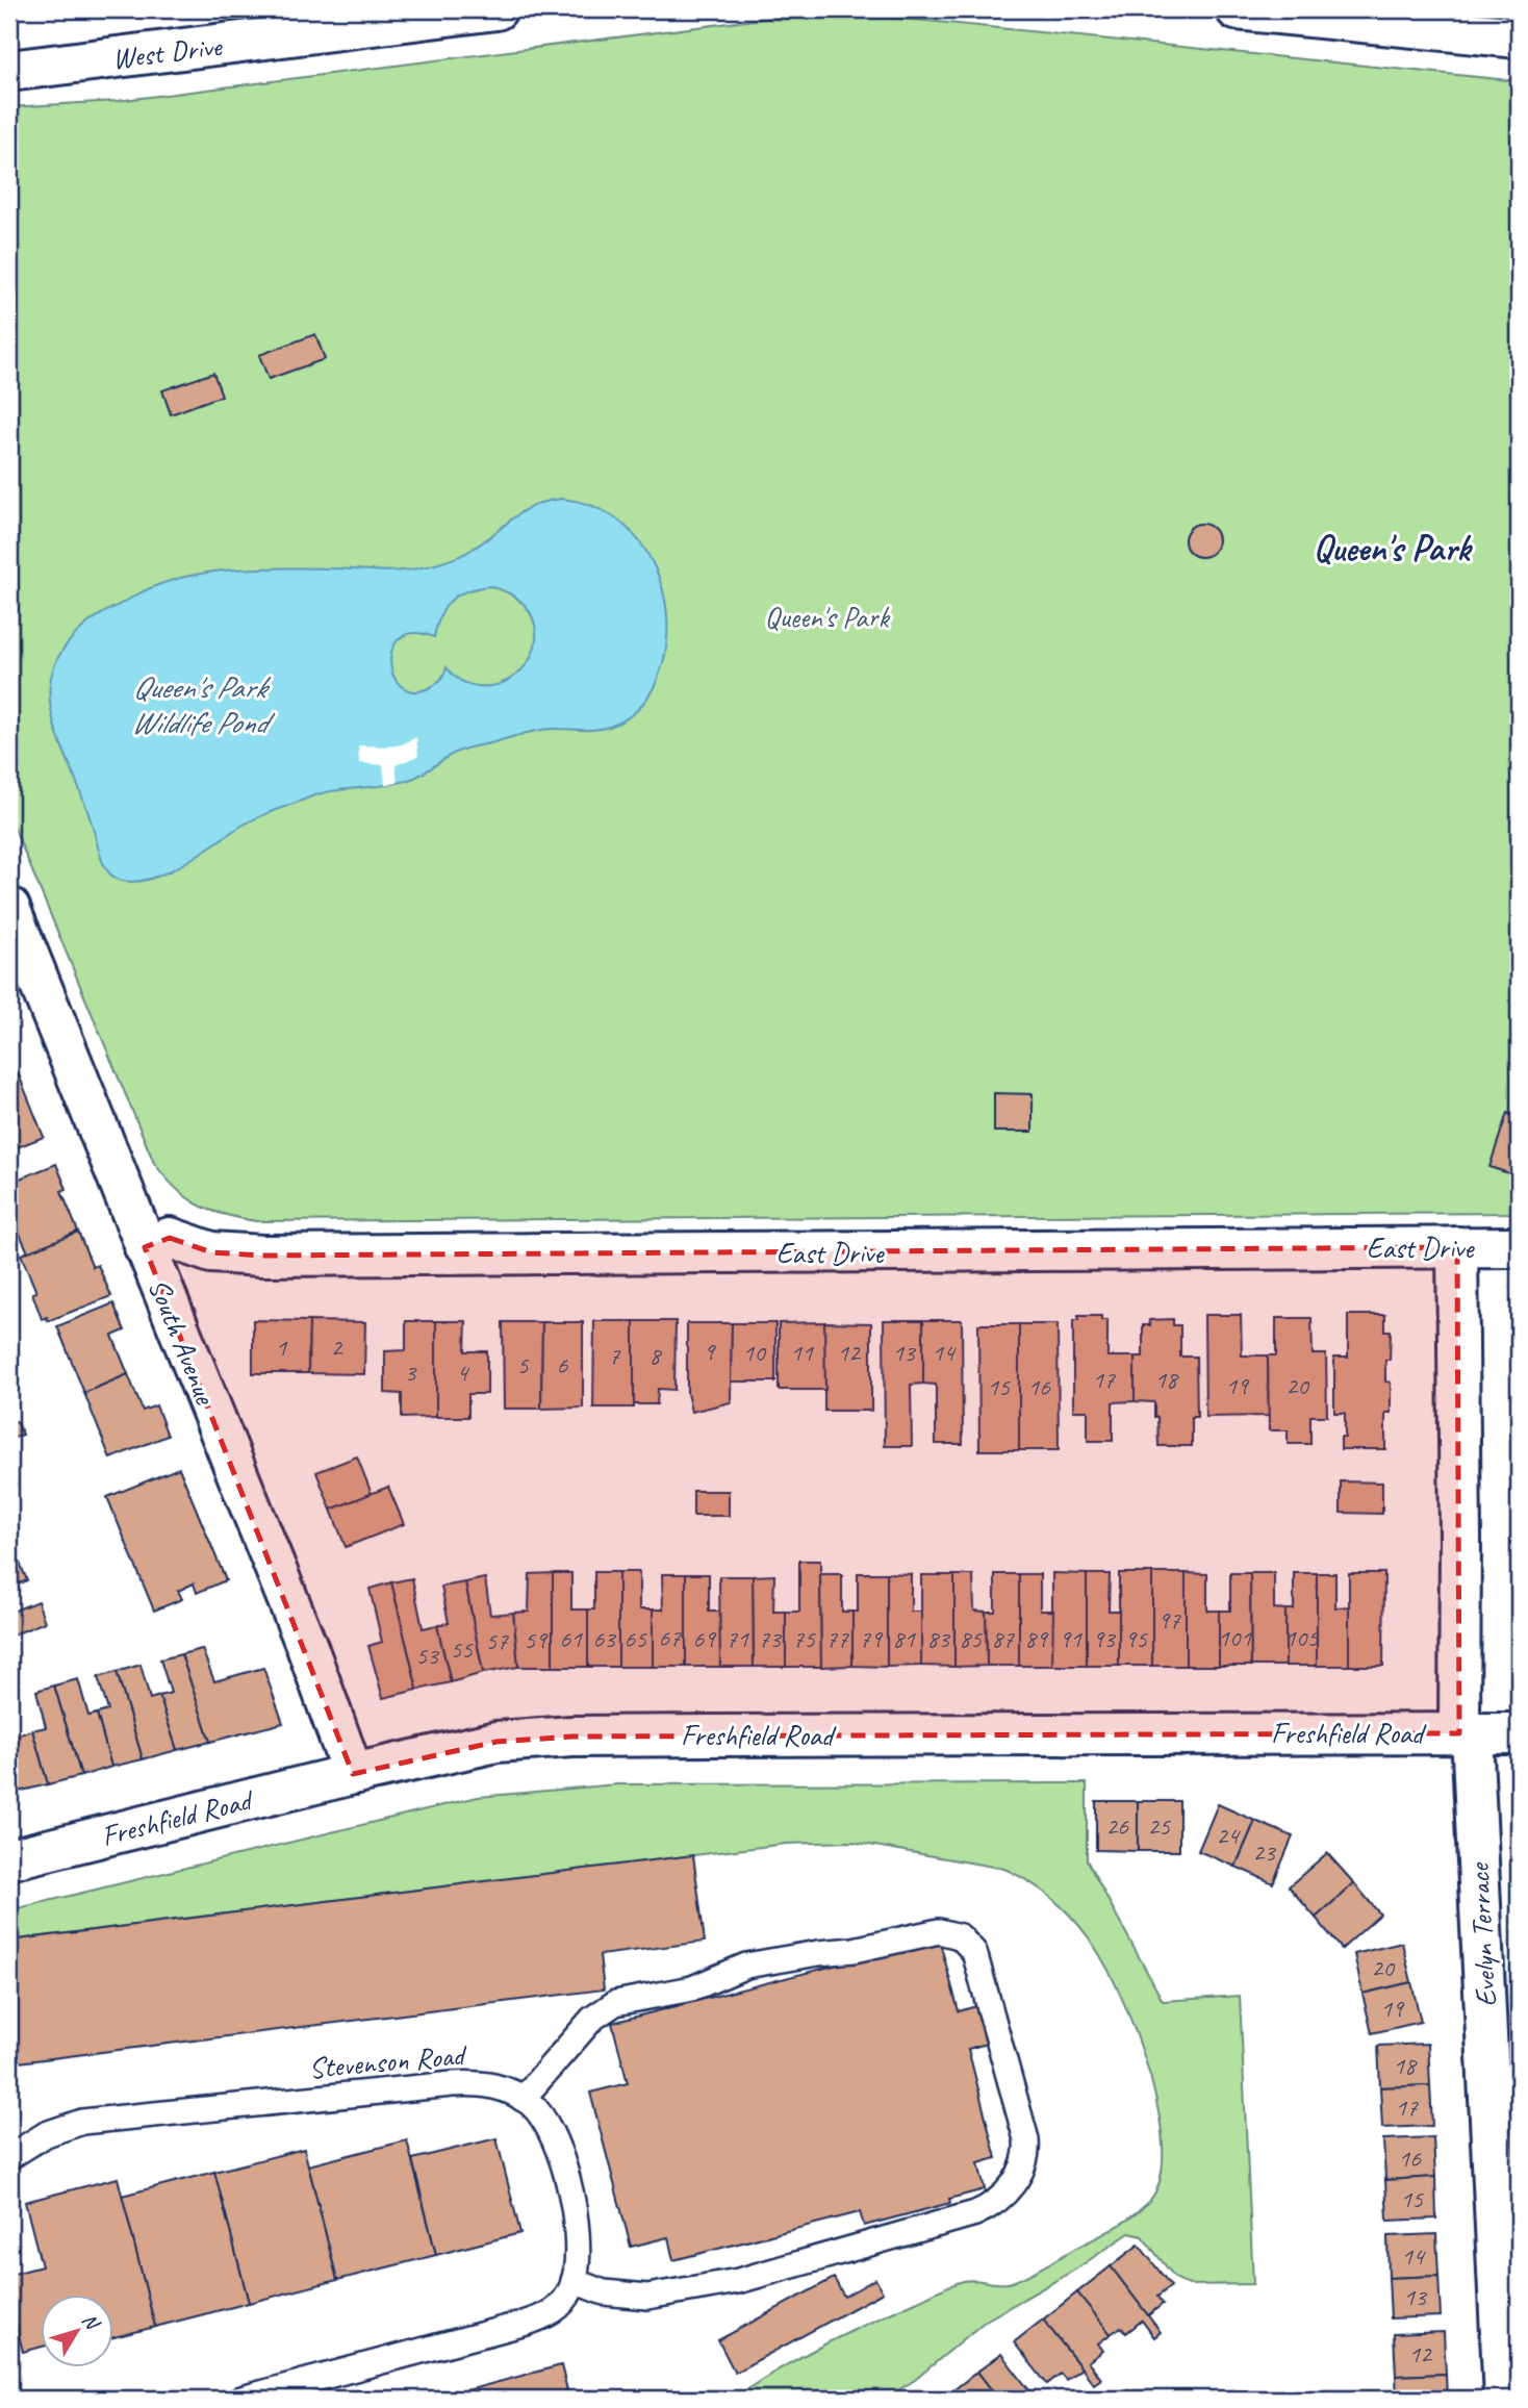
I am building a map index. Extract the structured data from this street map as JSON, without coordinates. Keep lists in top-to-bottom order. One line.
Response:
{"streets":{"street":["West Drive","East Drive","South Avenue","Freshfield Road","Evelyn Terrace"],"lane":["Stevenson Road"]},"crossings":[["East Drive","South Avenue"],["East Drive","Evelyn Terrace"],["South Avenue","Freshfield Road"],["Freshfield Road","Evelyn Terrace"]],"districts":["Queen's Park"],"water":["Queen's Park Wildlife Pond"],"parks":["Queen's Park"],"house_numbers":["1","2","9","10","11","12","13","14","7","8","5","6","3","4","17","18","19","20","15","16","97","67","101","105","61","63","65","69","71","73","75","77","79","81","83","85","87","89","91","93","95","59","57","55","53","26","25","24","23","20","19","18","17","16","15","14","13","12"],"north":"top right"}
